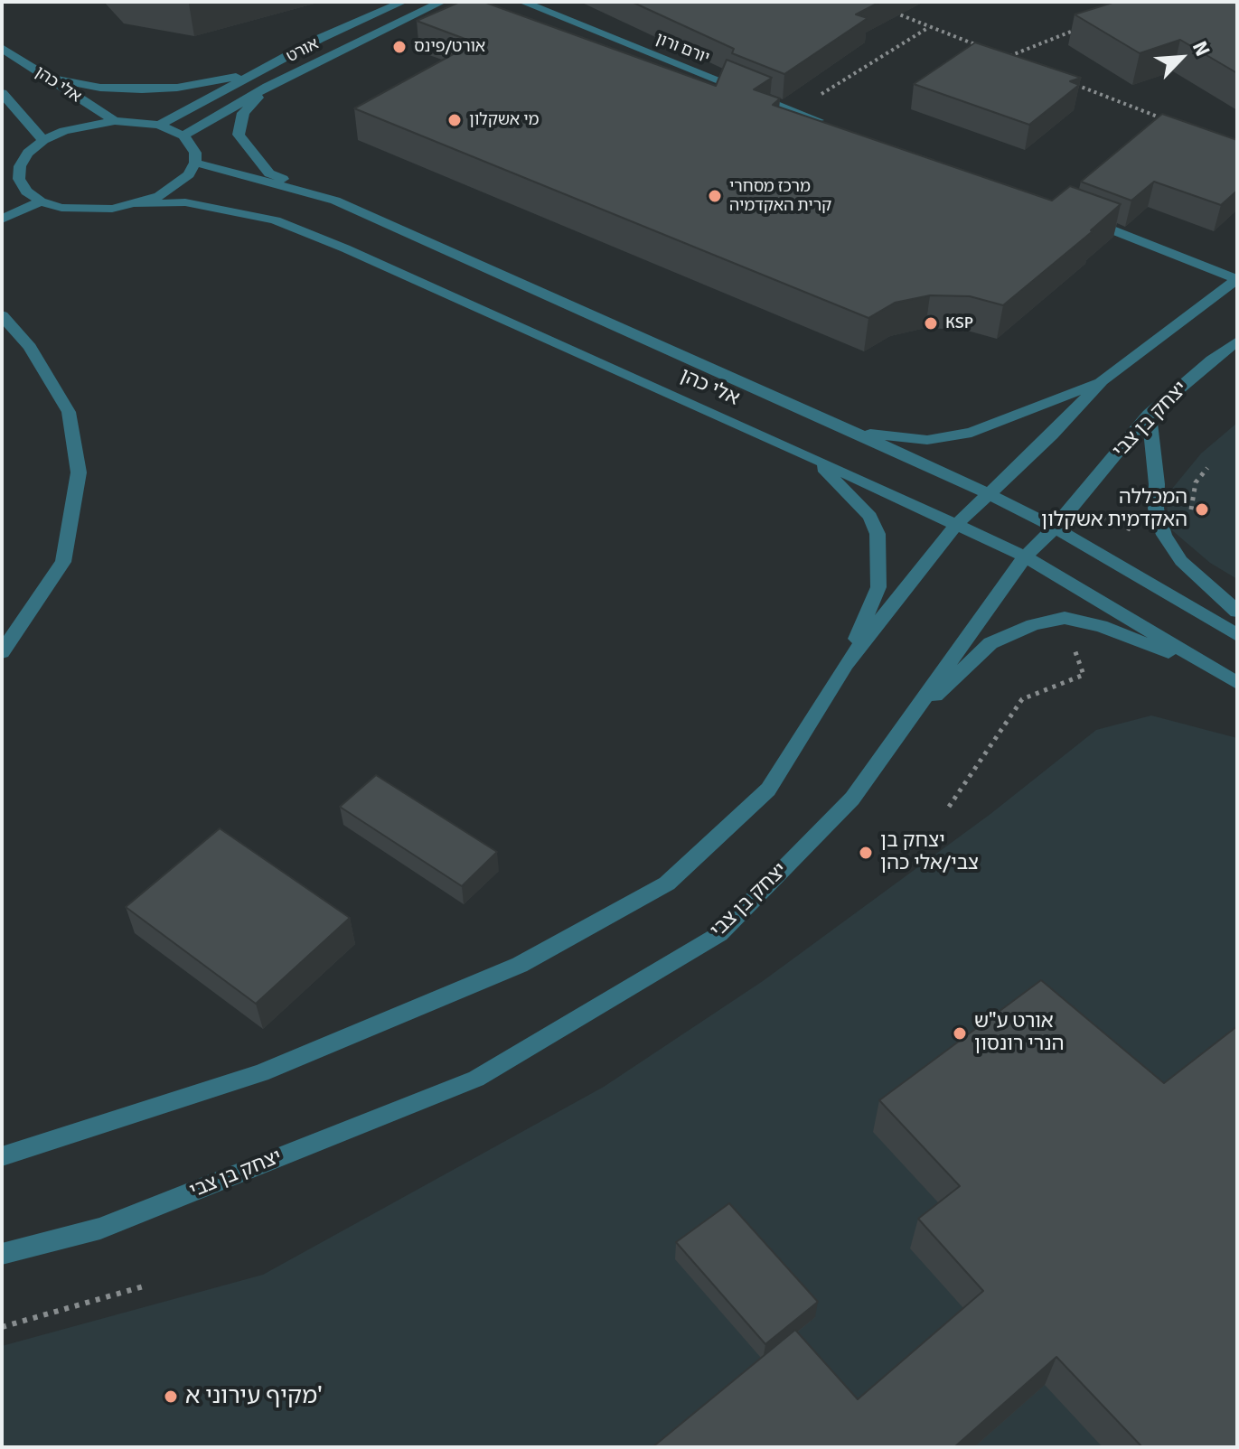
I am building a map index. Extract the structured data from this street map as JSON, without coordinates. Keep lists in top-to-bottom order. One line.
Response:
{"streets":{"street":["יורם ורון","אורט","אלי כהן","יצחק בן צבי"]},"crossings":[["אלי כהן","יצחק בן צבי"]],"places":["אורט/פינס","מי אשקלון","מרכז מסחרי קרית האקדמיה","KSP","המכללה האקדמית אשקלון","יצחק בן צבי/אלי כהן","אורט ע\"ש הנרי רונסון","מקיף עירוני א'"],"north":"top right"}
